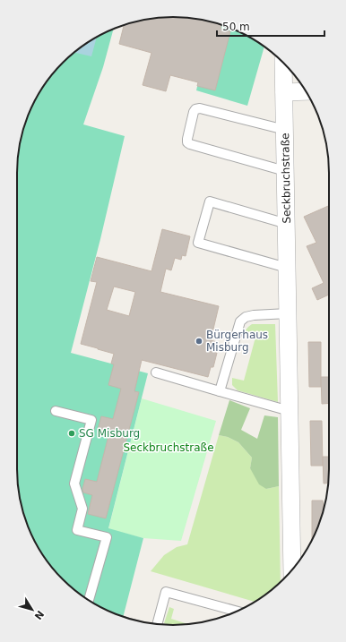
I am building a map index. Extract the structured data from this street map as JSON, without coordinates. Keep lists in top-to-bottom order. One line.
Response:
{"streets":{"street":["Seckbruchstraße"]},"parks":["Seckbruchstraße"],"places":["Bürgerhaus Misburg","SG Misburg"],"scale_bar":"50 m","north":"bottom right"}
